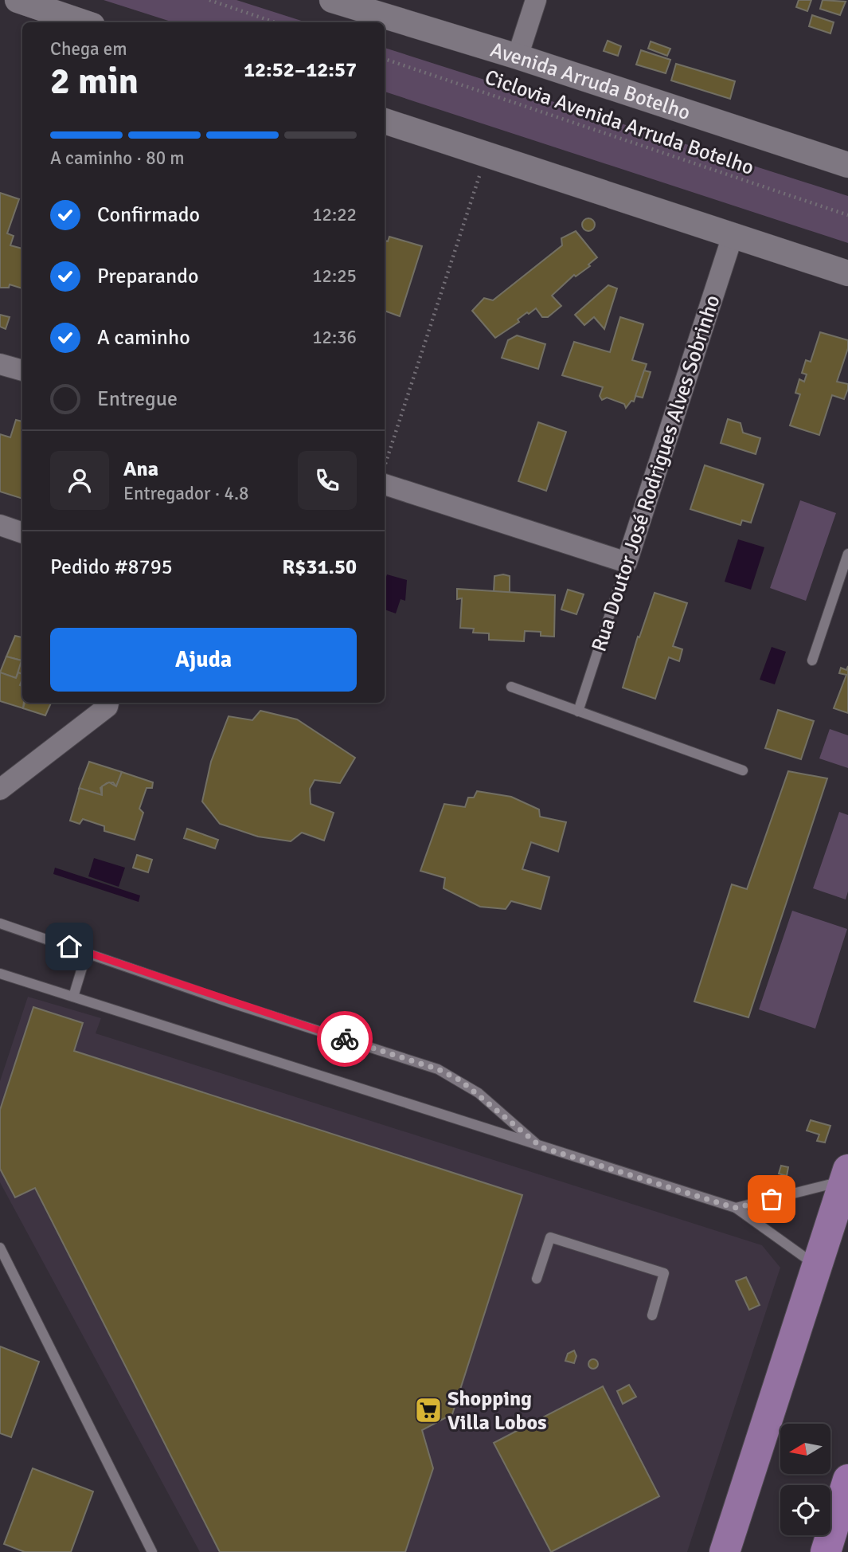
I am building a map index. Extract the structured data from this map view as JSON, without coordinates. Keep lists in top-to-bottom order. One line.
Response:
{"streets":{"street":["Avenida Arruda Botelho","Rua Doutor José Rodrigues Alves Sobrinho"],"path":["Ciclovia Avenida Arruda Botelho"]},"places":{"supermarket":["Shopping Villa Lobos"]},"north":"left","page":{"heading":["2 min","Chega em","12:52–12:57"],"panel":["Ana","Entregador · 4.8","Pedido #8795","R$31.50"],"bar":"A caminho · 80 m","list":[["Confirmado","12:22"],["Preparando","12:25"],["A caminho","12:36"],"Entregue"],"buttons":"Ajuda"}}
